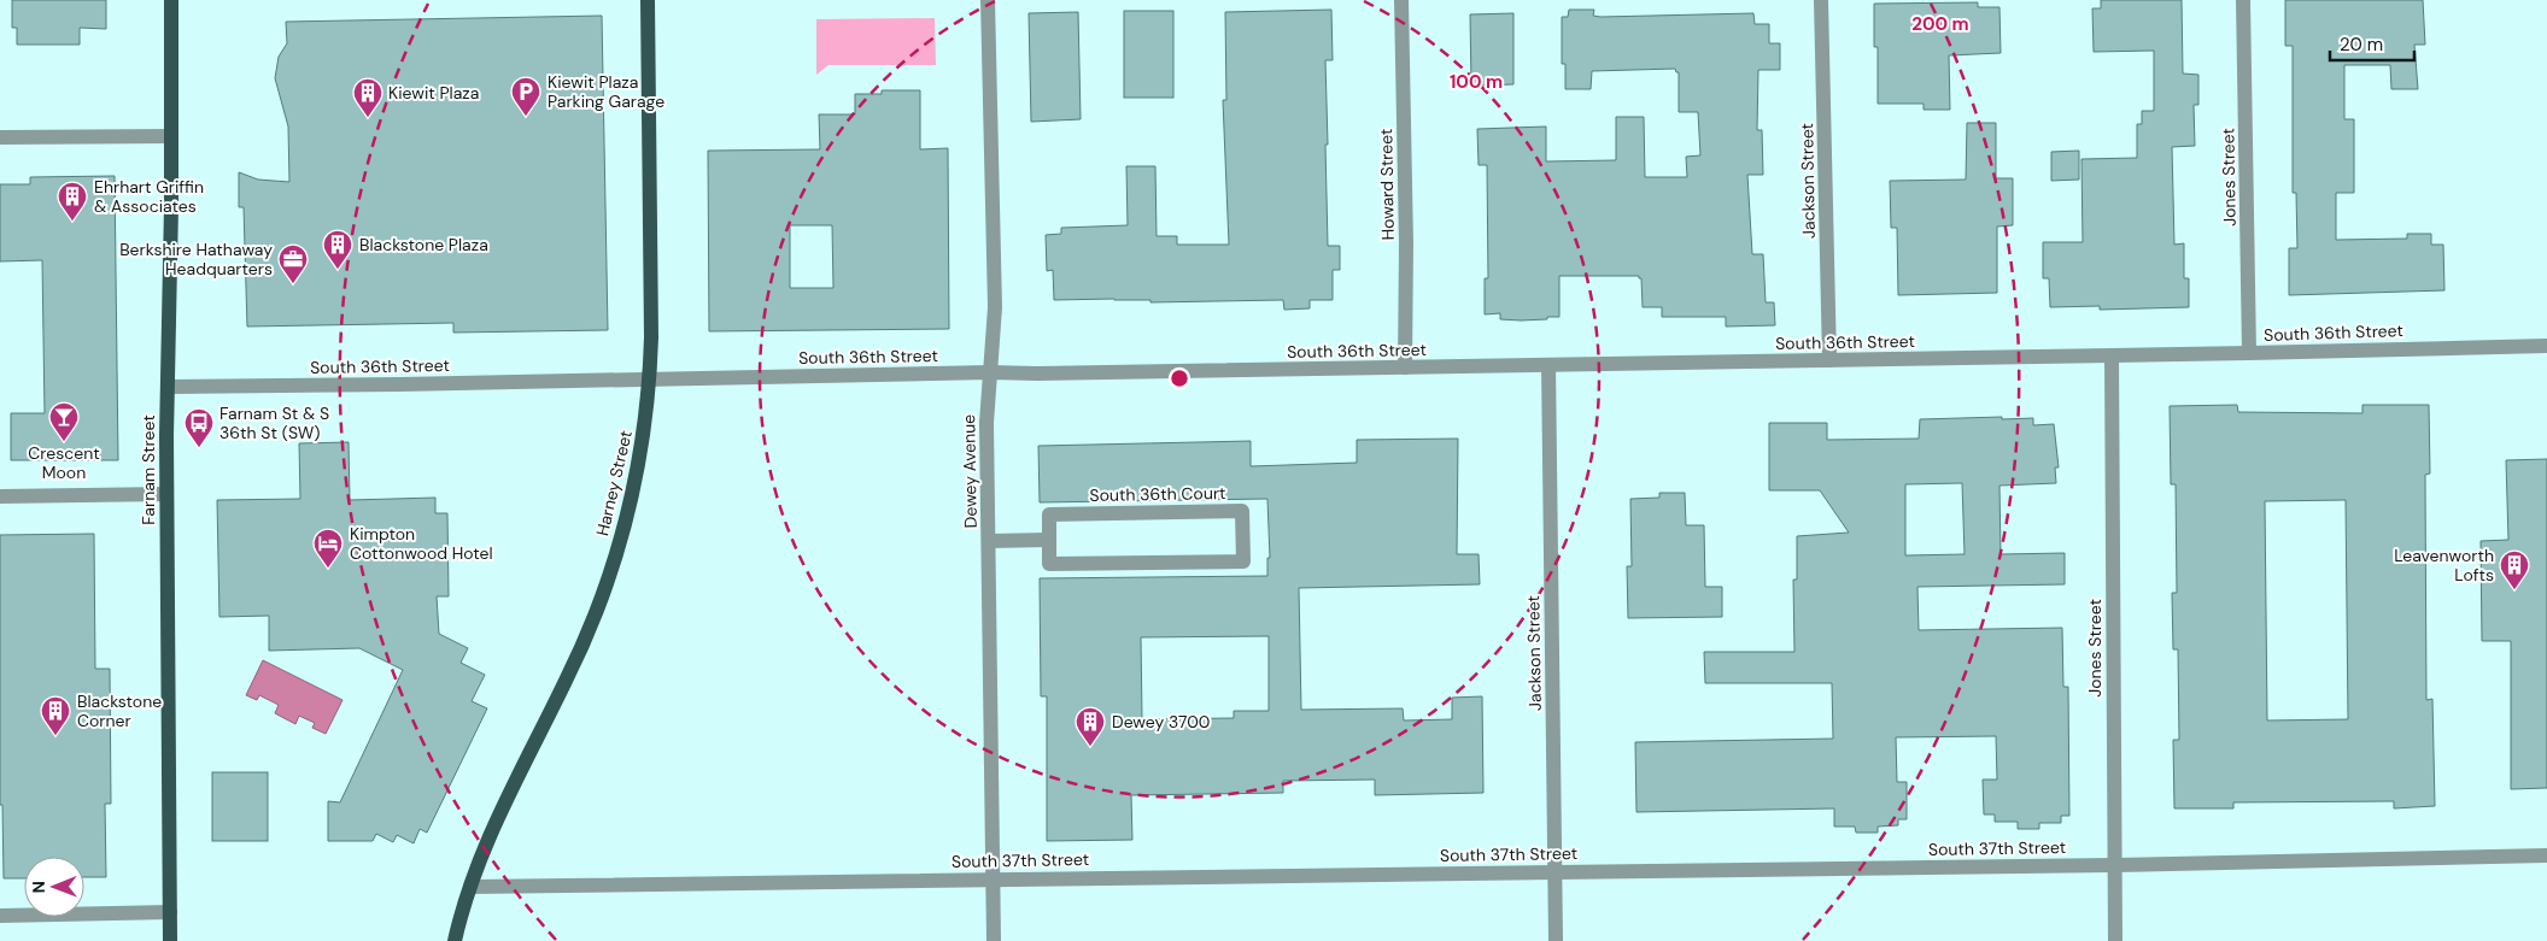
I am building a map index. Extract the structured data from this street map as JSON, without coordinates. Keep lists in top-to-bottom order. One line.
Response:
{"streets":{"main road":["Farnam Street","Harney Street"],"street":["Jones Street","Jackson Street","Howard Street","South 36th Street","Dewey Avenue","South 36th Court","South 37th Street"]},"crossings":[["Jones Street","South 36th Street"],["Jones Street","South 37th Street"],["Jackson Street","South 36th Street"],["Jackson Street","South 37th Street"],["Howard Street","South 36th Street"],["South 36th Street","Farnam Street"],["South 36th Street","Dewey Avenue"],["South 36th Street","Harney Street"],["Dewey Avenue","South 37th Street"],["Harney Street","South 37th Street"]],"places":{"parking":["Kiewit Plaza Parking Garage"],"building":["Kiewit Plaza","Ehrhart Griffin & Associates","Blackstone Plaza","Leavenworth Lofts","Blackstone Corner","Dewey 3700"],"office":["Berkshire Hathaway Headquarters"],"bar":["Crescent Moon"],"bus stop":["Farnam St & S 36th St (SW)"],"hotel":["Kimpton Cottonwood Hotel"]},"scale_bar":"20 m","north":"left","rings":["200 m","100 m"]}
